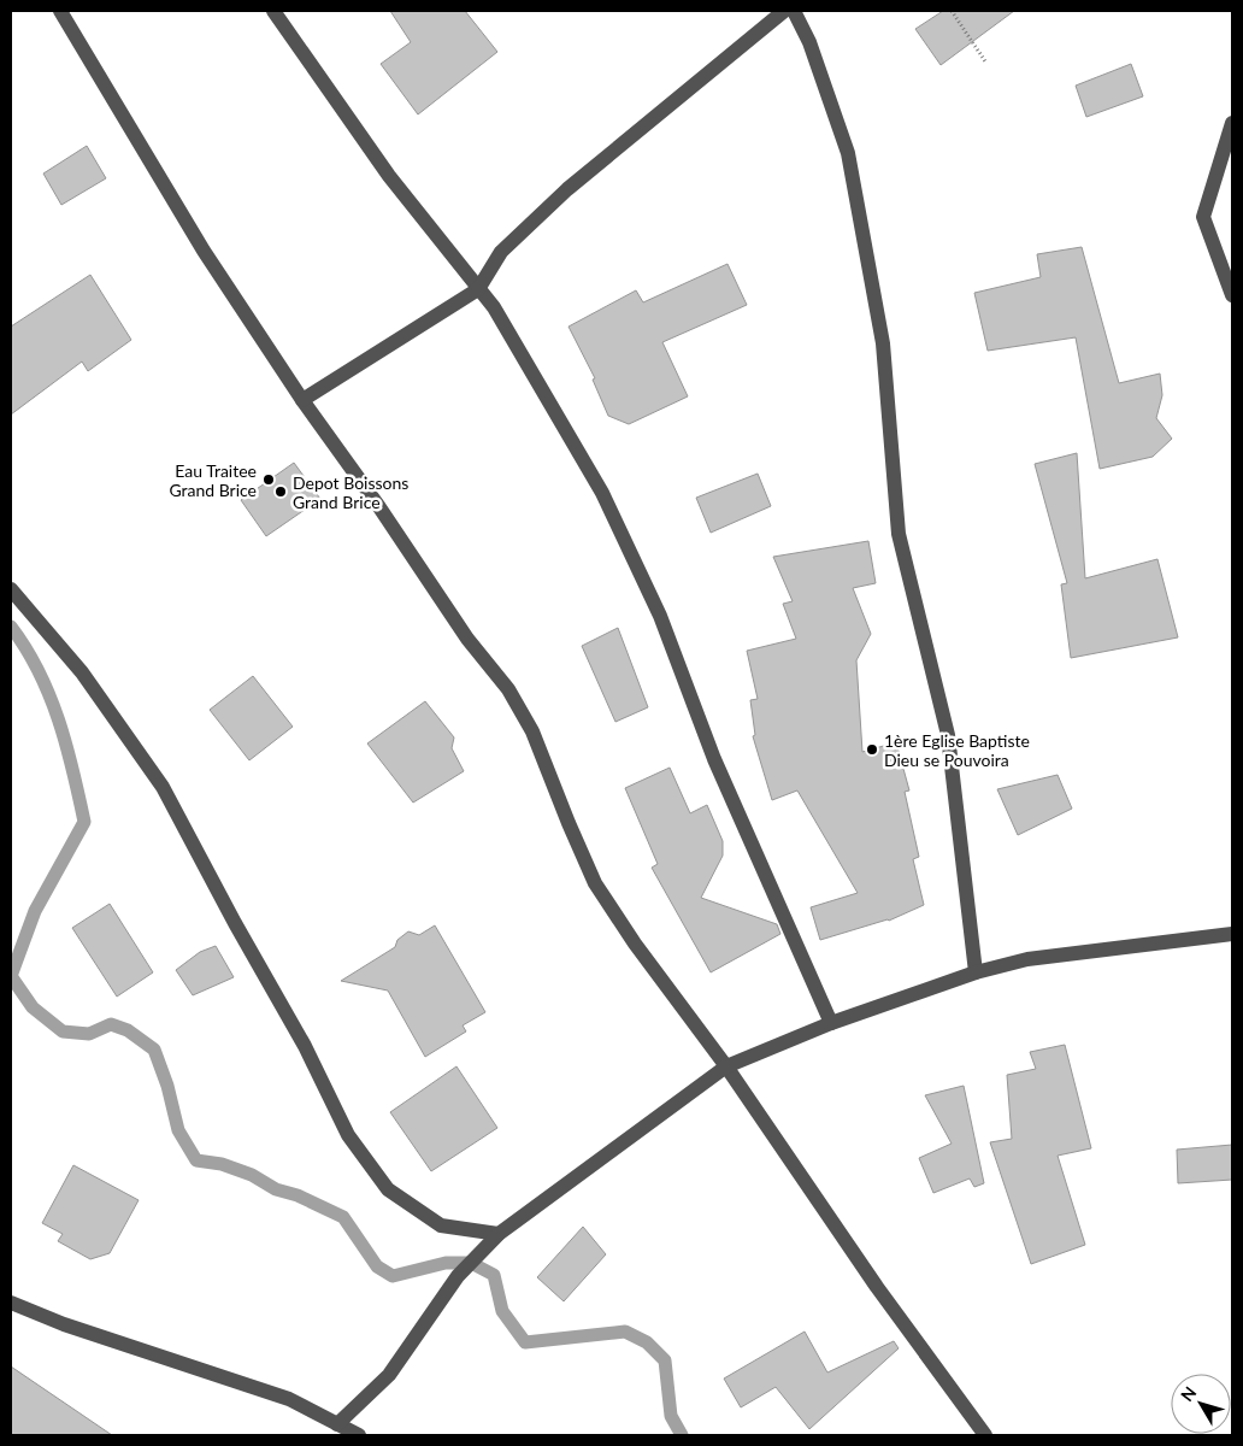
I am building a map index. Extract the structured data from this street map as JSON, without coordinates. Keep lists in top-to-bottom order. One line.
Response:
{"places":["Eau Traitee Grand Brice","Depot Boissons Grand Brice","1ère Eglise Baptiste Dieu se Pouvoira"],"north":"top left"}
